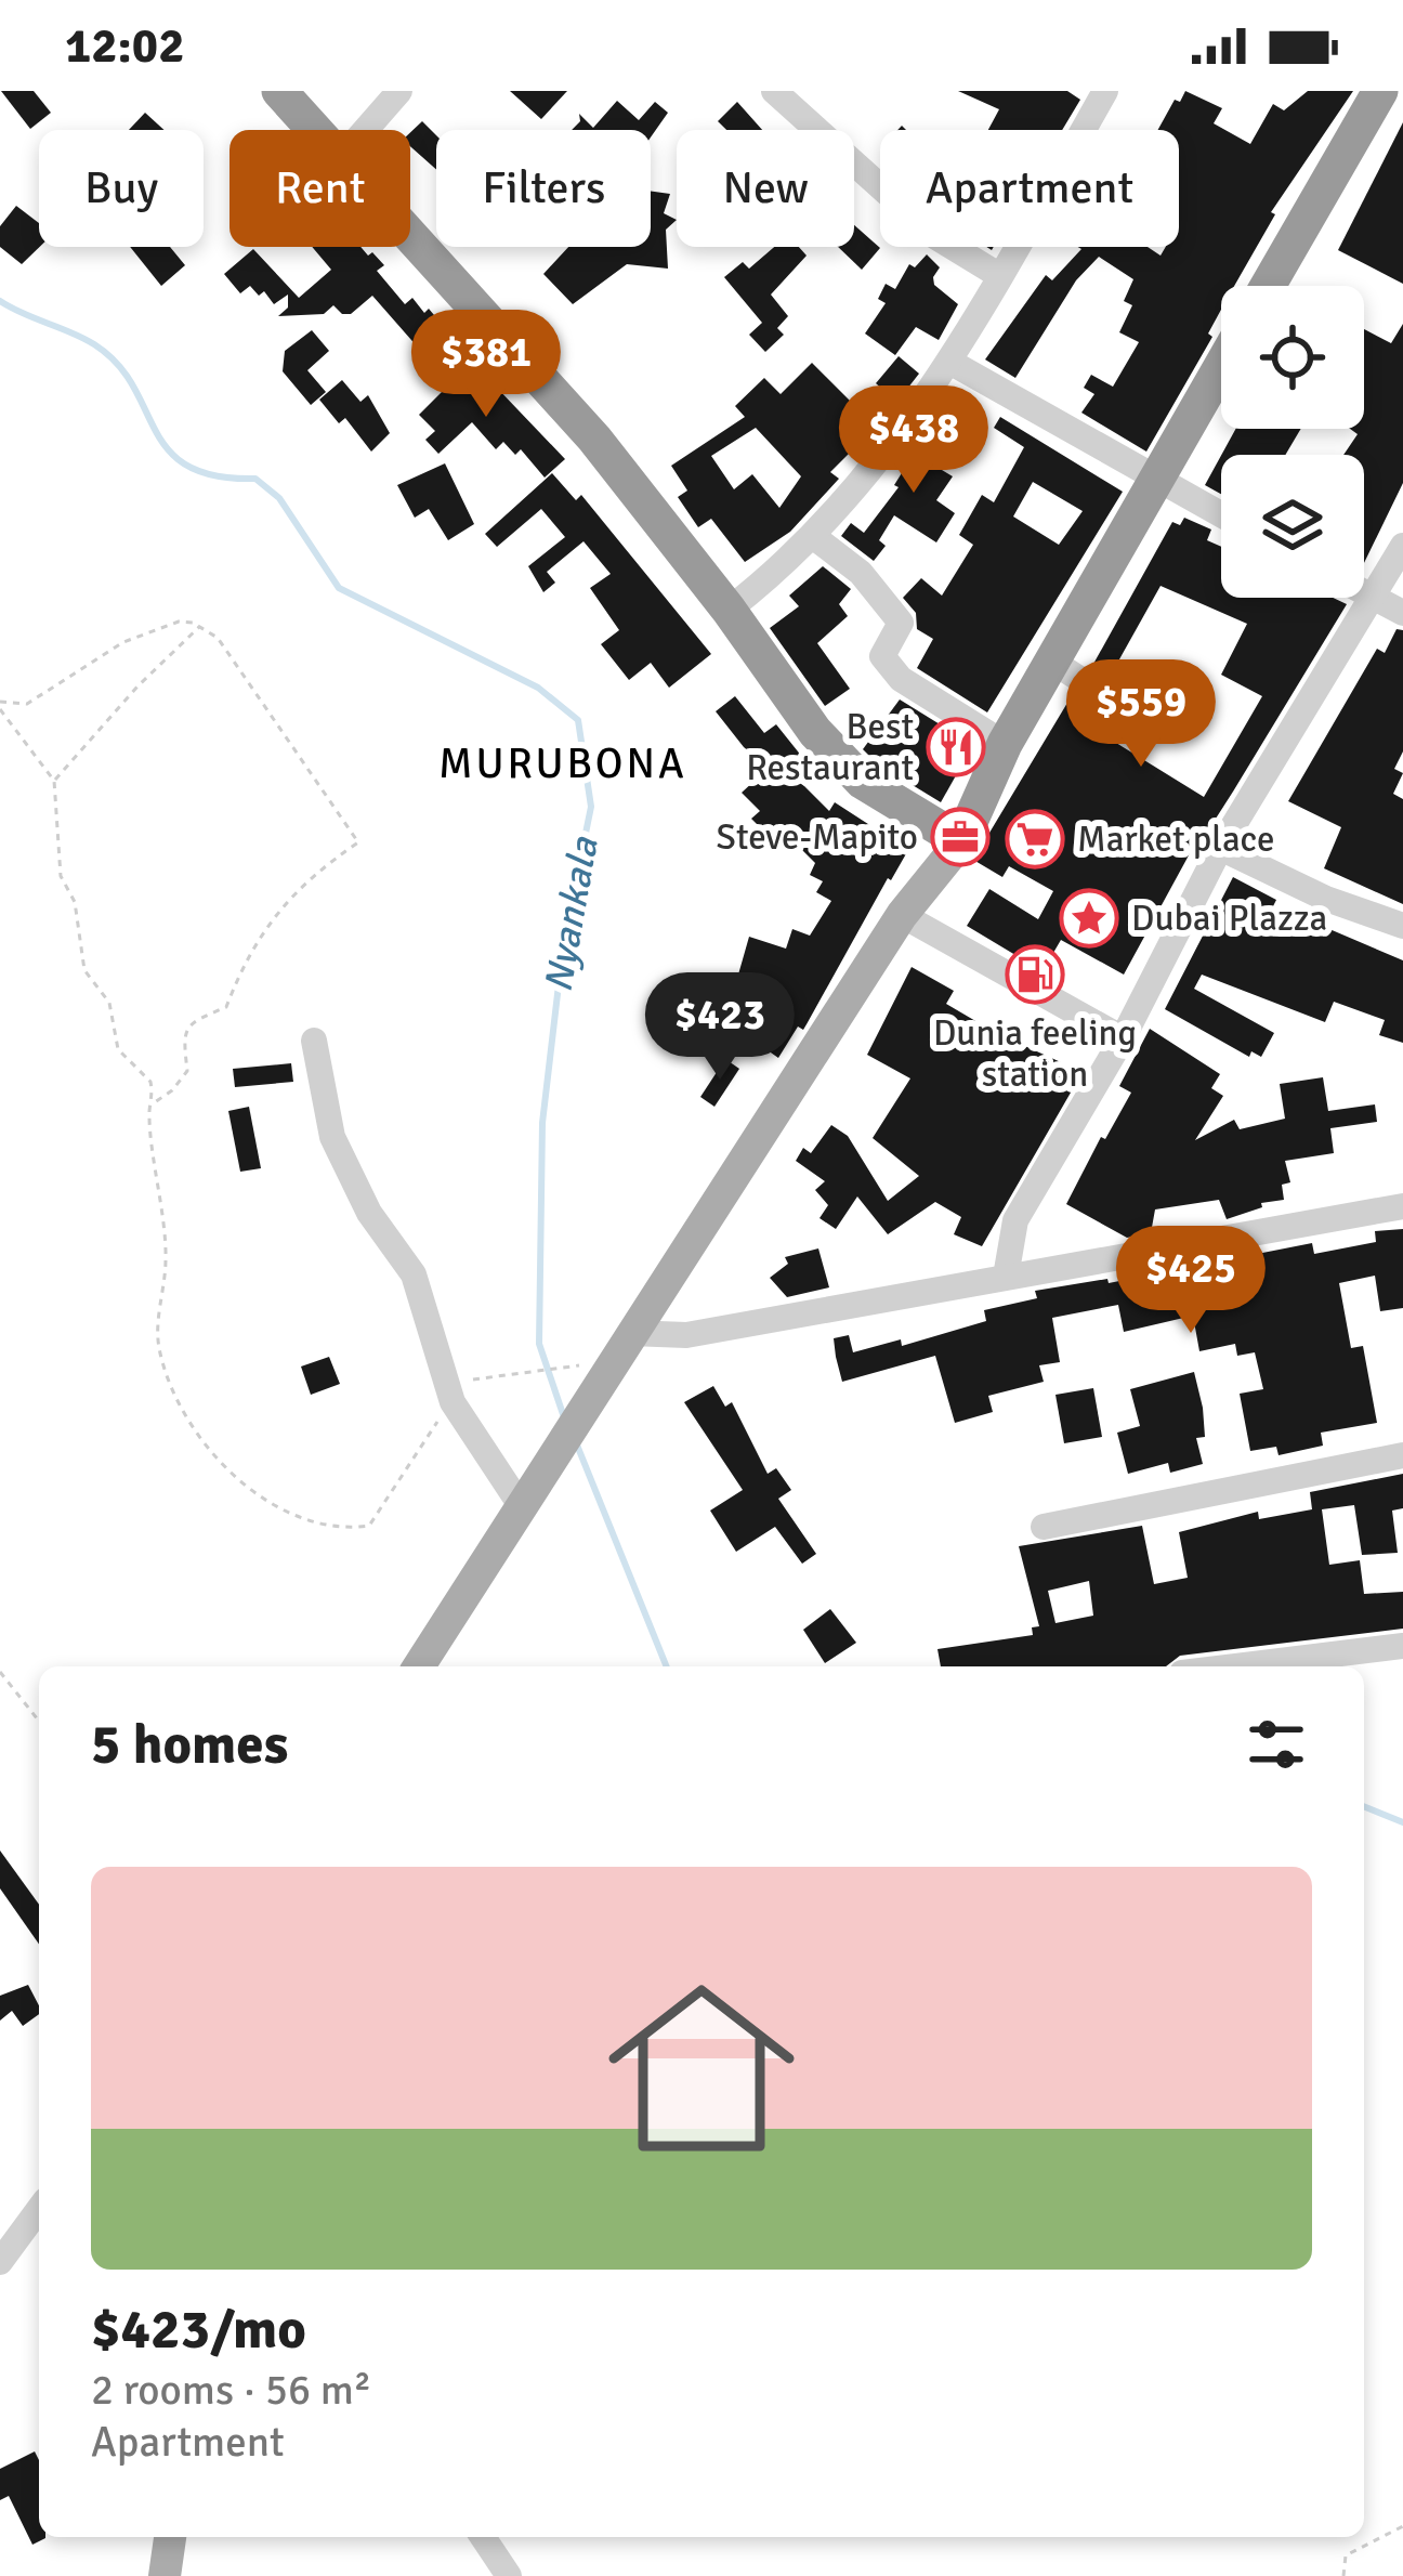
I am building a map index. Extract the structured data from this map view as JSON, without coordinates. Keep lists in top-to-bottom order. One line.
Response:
{"districts":["MURUBONA"],"water":["Nyankala"],"places":{"restaurant":["Best Restaurant"],"office":["Steve-Mapito"],"supermarket":["Market place"],"place":["Dubai Plazza"],"fuel station":["Dunia feeling station"]},"page":{"status":"12:02","chip":["Buy","Rent","Filters","New","Apartment"],"price":["$381","$438","$559","$423","$425"],"heading":"5 homes","list":[{"name":"$423/mo","note":"2 rooms · 56 m² · Apartment"}]}}
